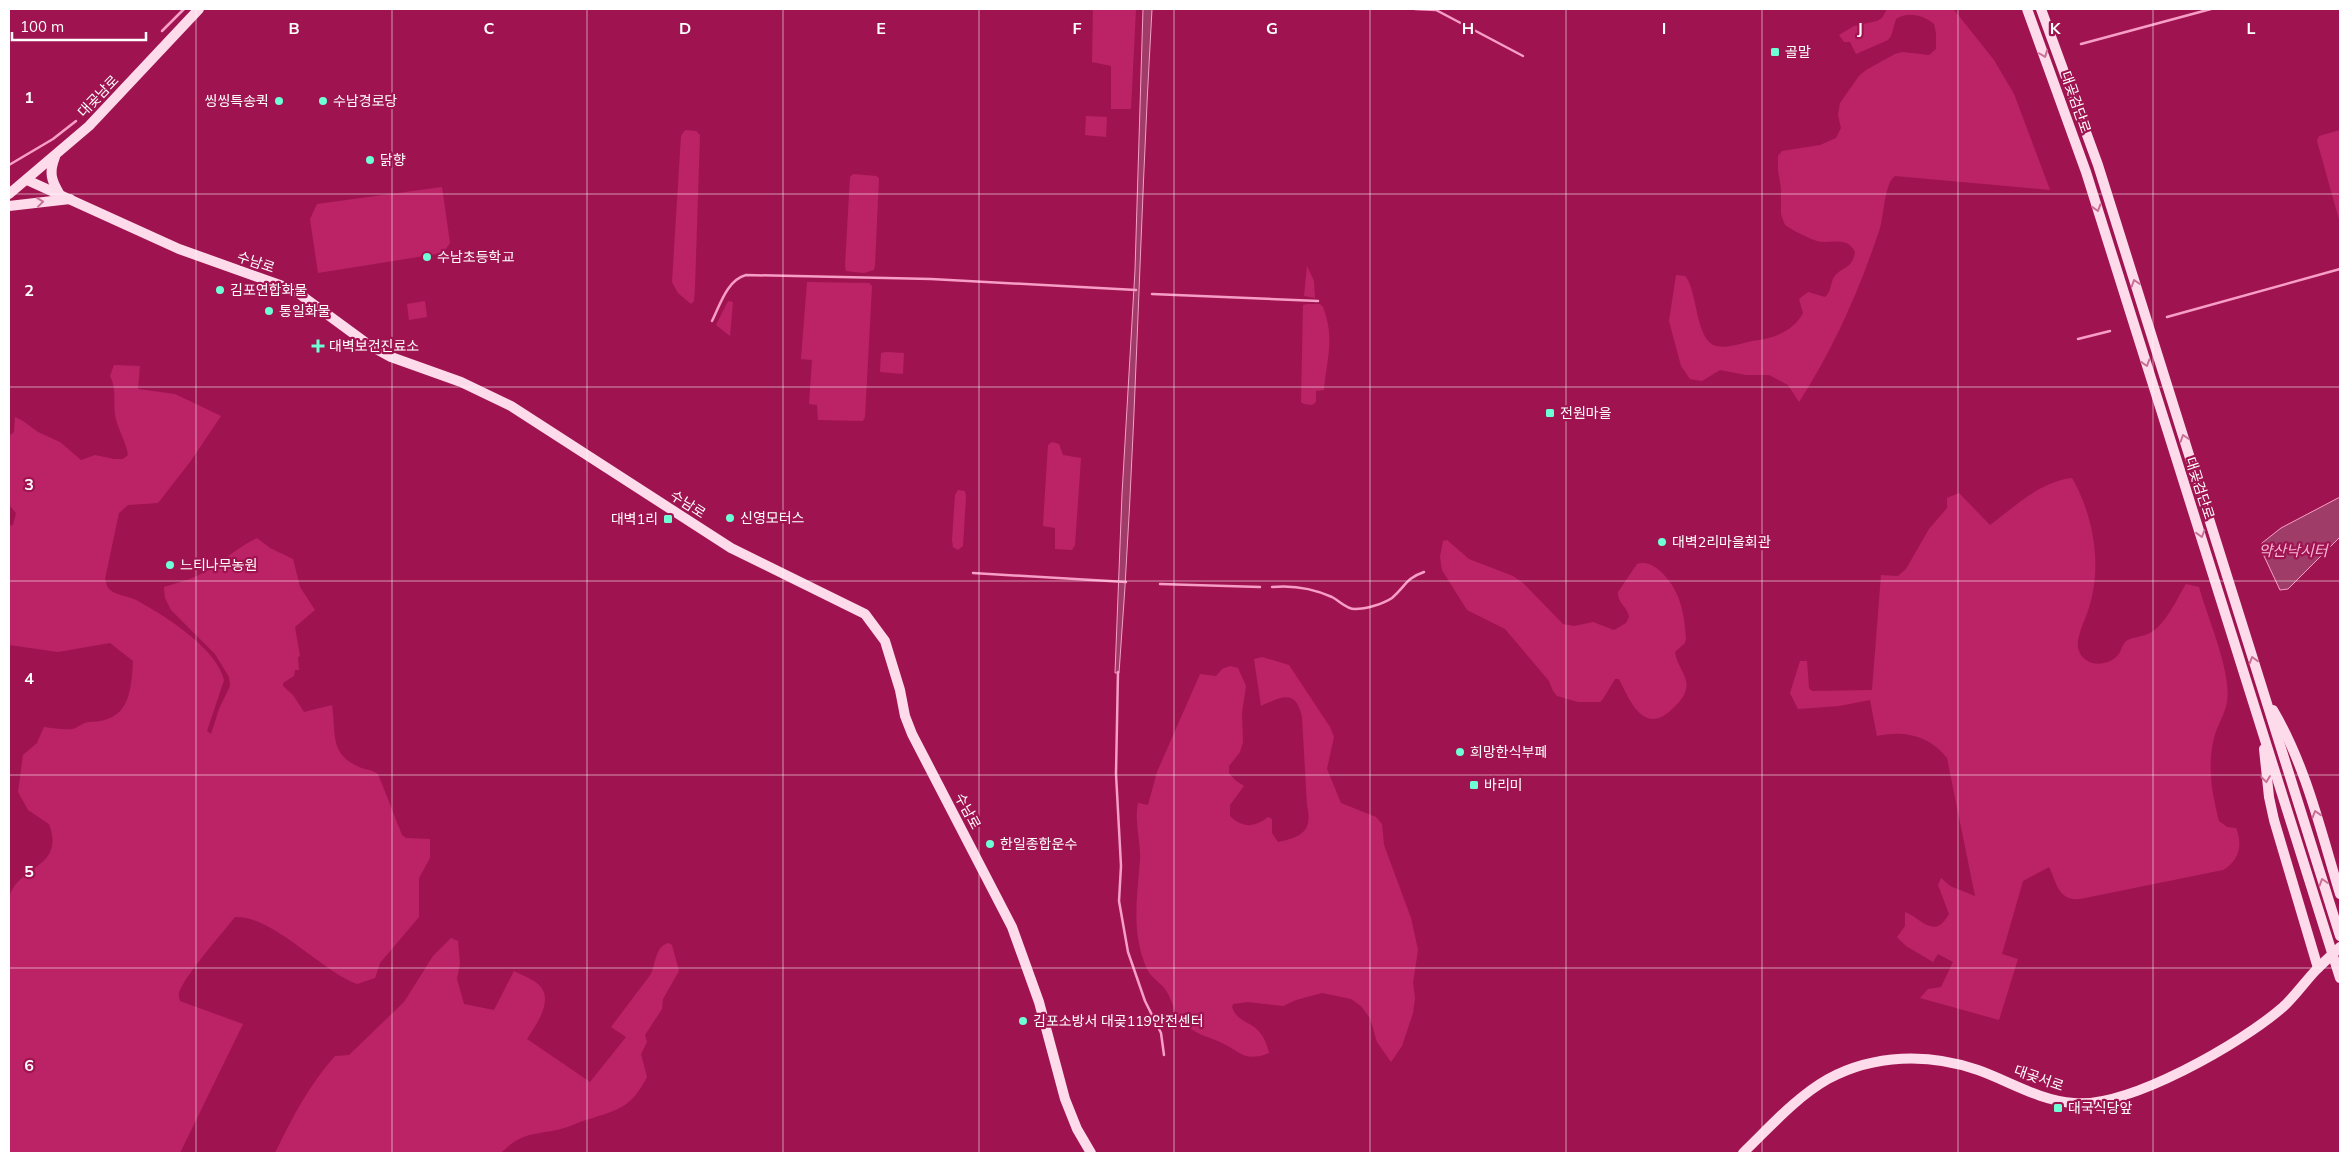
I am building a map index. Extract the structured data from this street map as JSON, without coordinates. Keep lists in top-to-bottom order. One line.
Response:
{"streets":{"street":["대곶남로","대곶검단로","수남로","대곶서로"]},"crossings":[["대곶남로","수남로"]],"water":["약산낙시터"],"places":{"transit":["골말","전원마을","대벽1리","바리미","대국식당앞"],"other":["씽씽특송퀵","수남경로당","닭향","수남초등학교","김포연합화물","통일화물","신영모터스","대벽2리마을회관","느티나무농원","희망한식부페","한일종합운수","김포소방서 대곶119안전센터"],"health":["대벽보건진료소"]},"scale_bar":"100 m","grid":{"columns":["B","C","D","E","F","G","H","I","J","K","L"],"rows":["1","2","3","4","5","6"]}}
